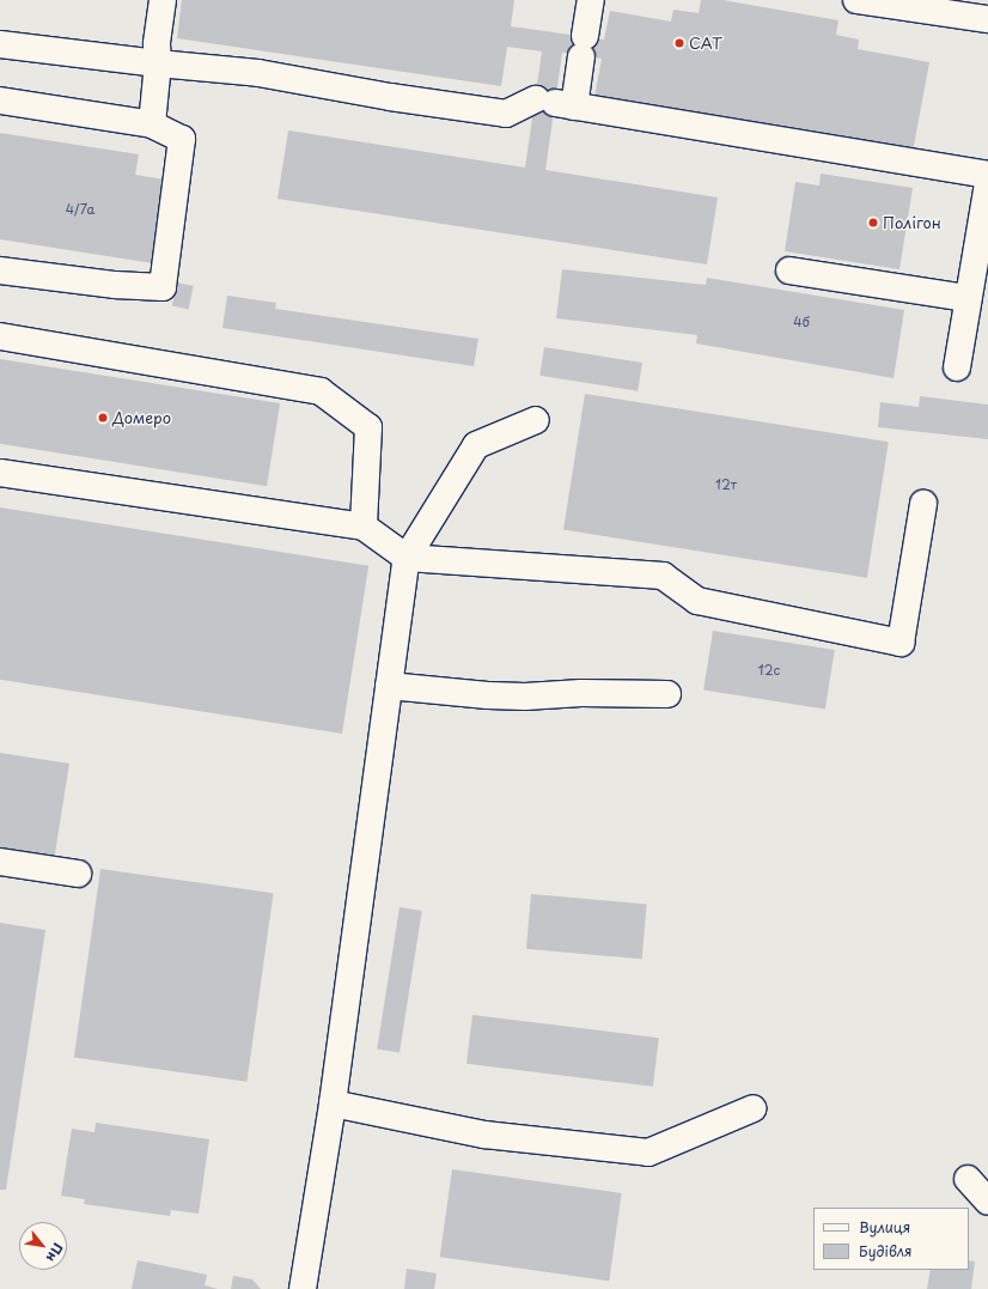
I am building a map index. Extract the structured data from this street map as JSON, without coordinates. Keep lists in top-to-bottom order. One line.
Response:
{"places":["CAT","Полігон","Домеро"],"house_numbers":["4/7a","4б","12т","12с"],"legend":["Вулиця","Будівля"],"north":"bottom right"}
